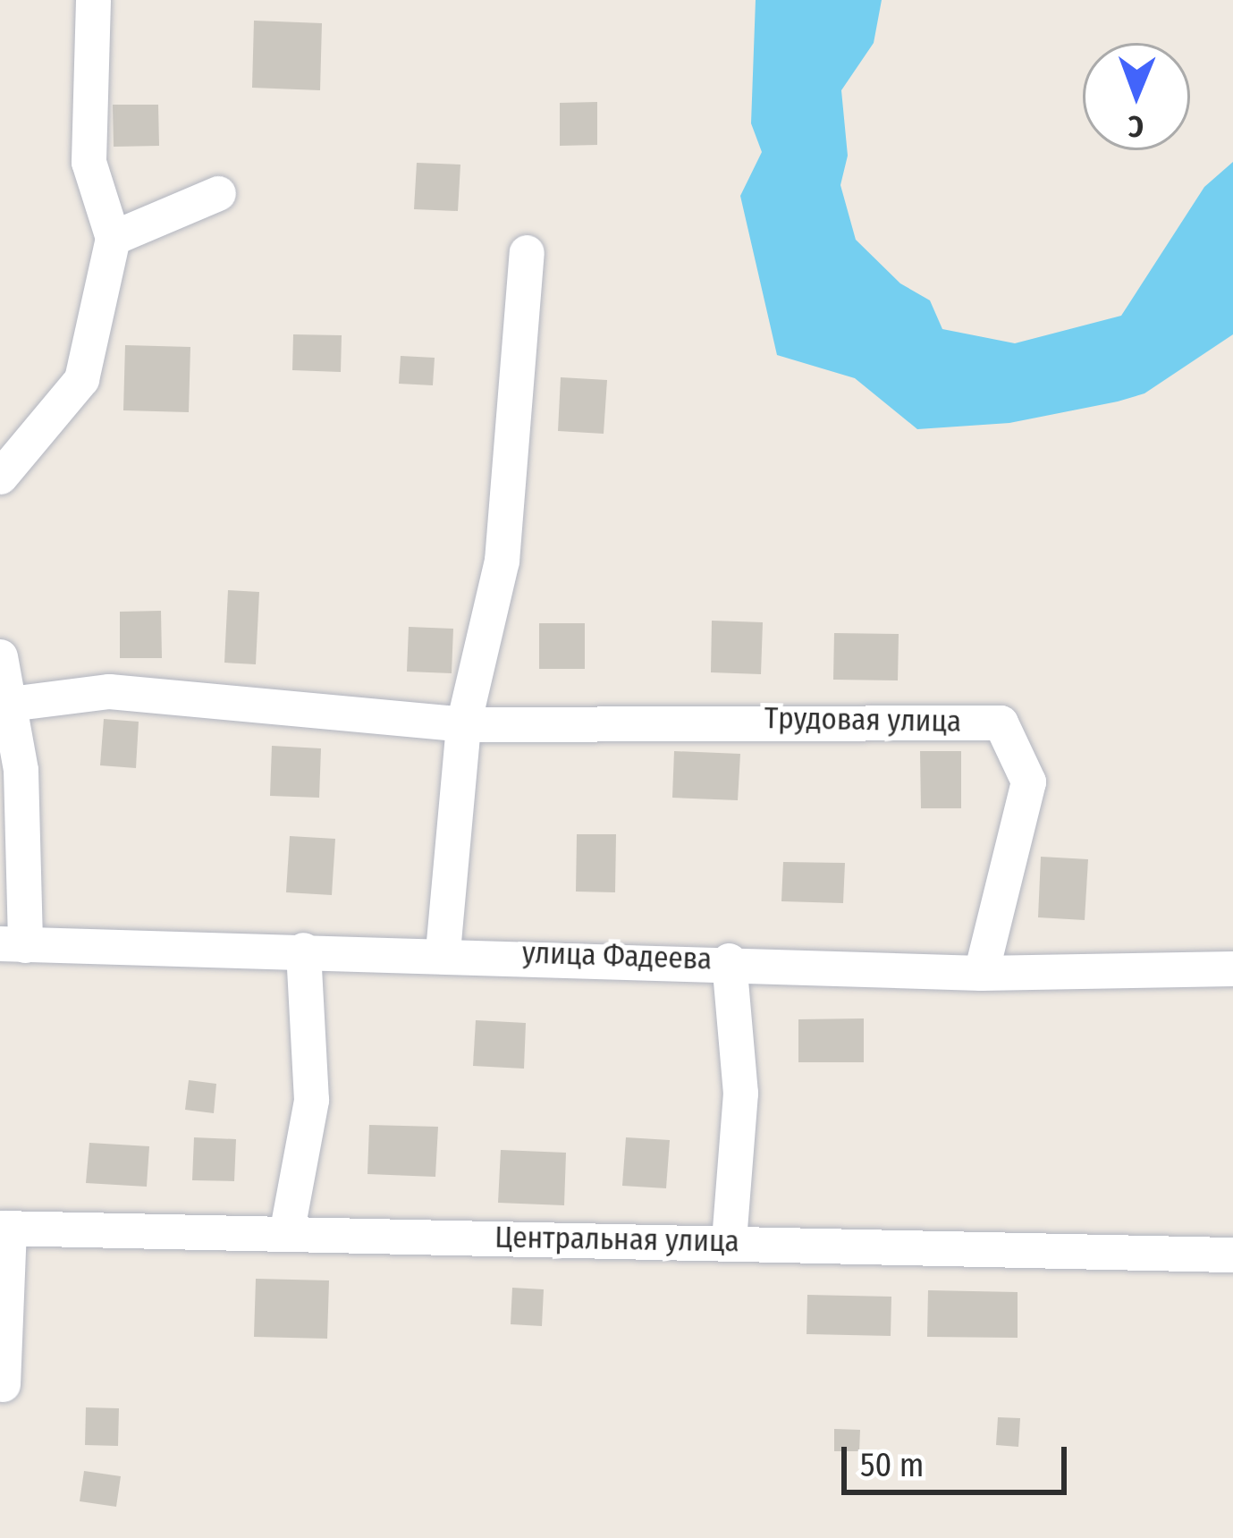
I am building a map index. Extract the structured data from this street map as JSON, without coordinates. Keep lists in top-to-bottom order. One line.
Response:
{"streets":{"street":["Трудовая улица","улица Фадеева","Центральная улица"]},"crossings":[["Трудовая улица","улица Фадеева"]],"scale_bar":"50 m","north":"bottom"}
